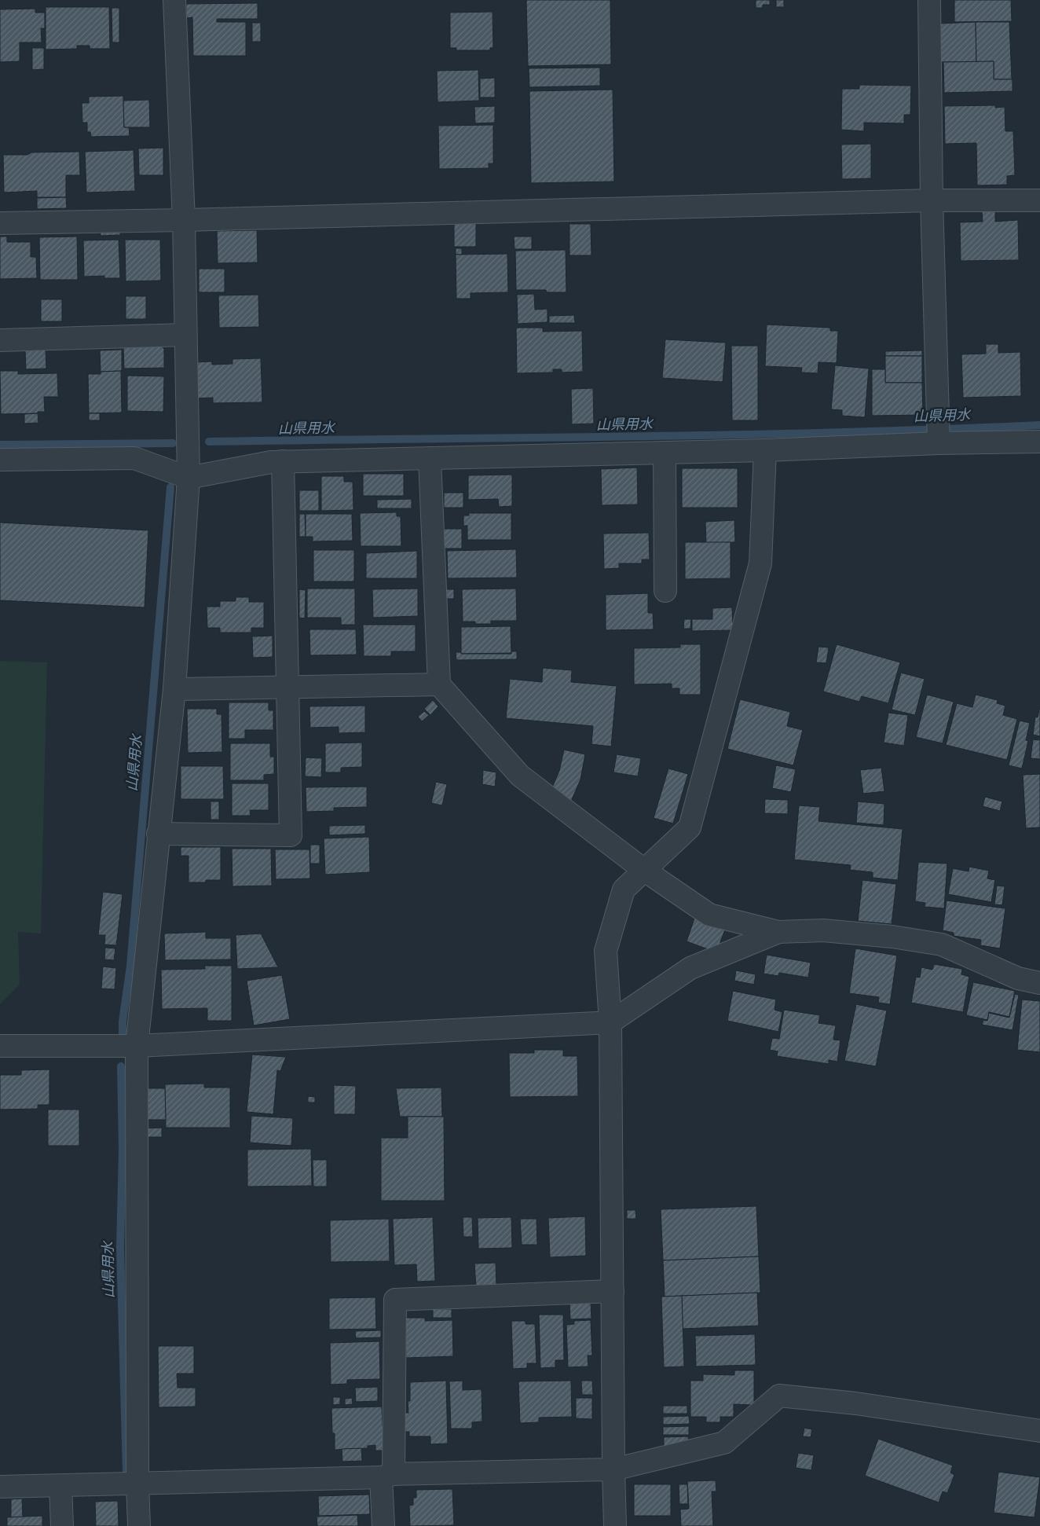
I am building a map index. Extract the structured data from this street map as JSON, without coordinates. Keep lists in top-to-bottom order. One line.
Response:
{"water":["山県用水"]}
